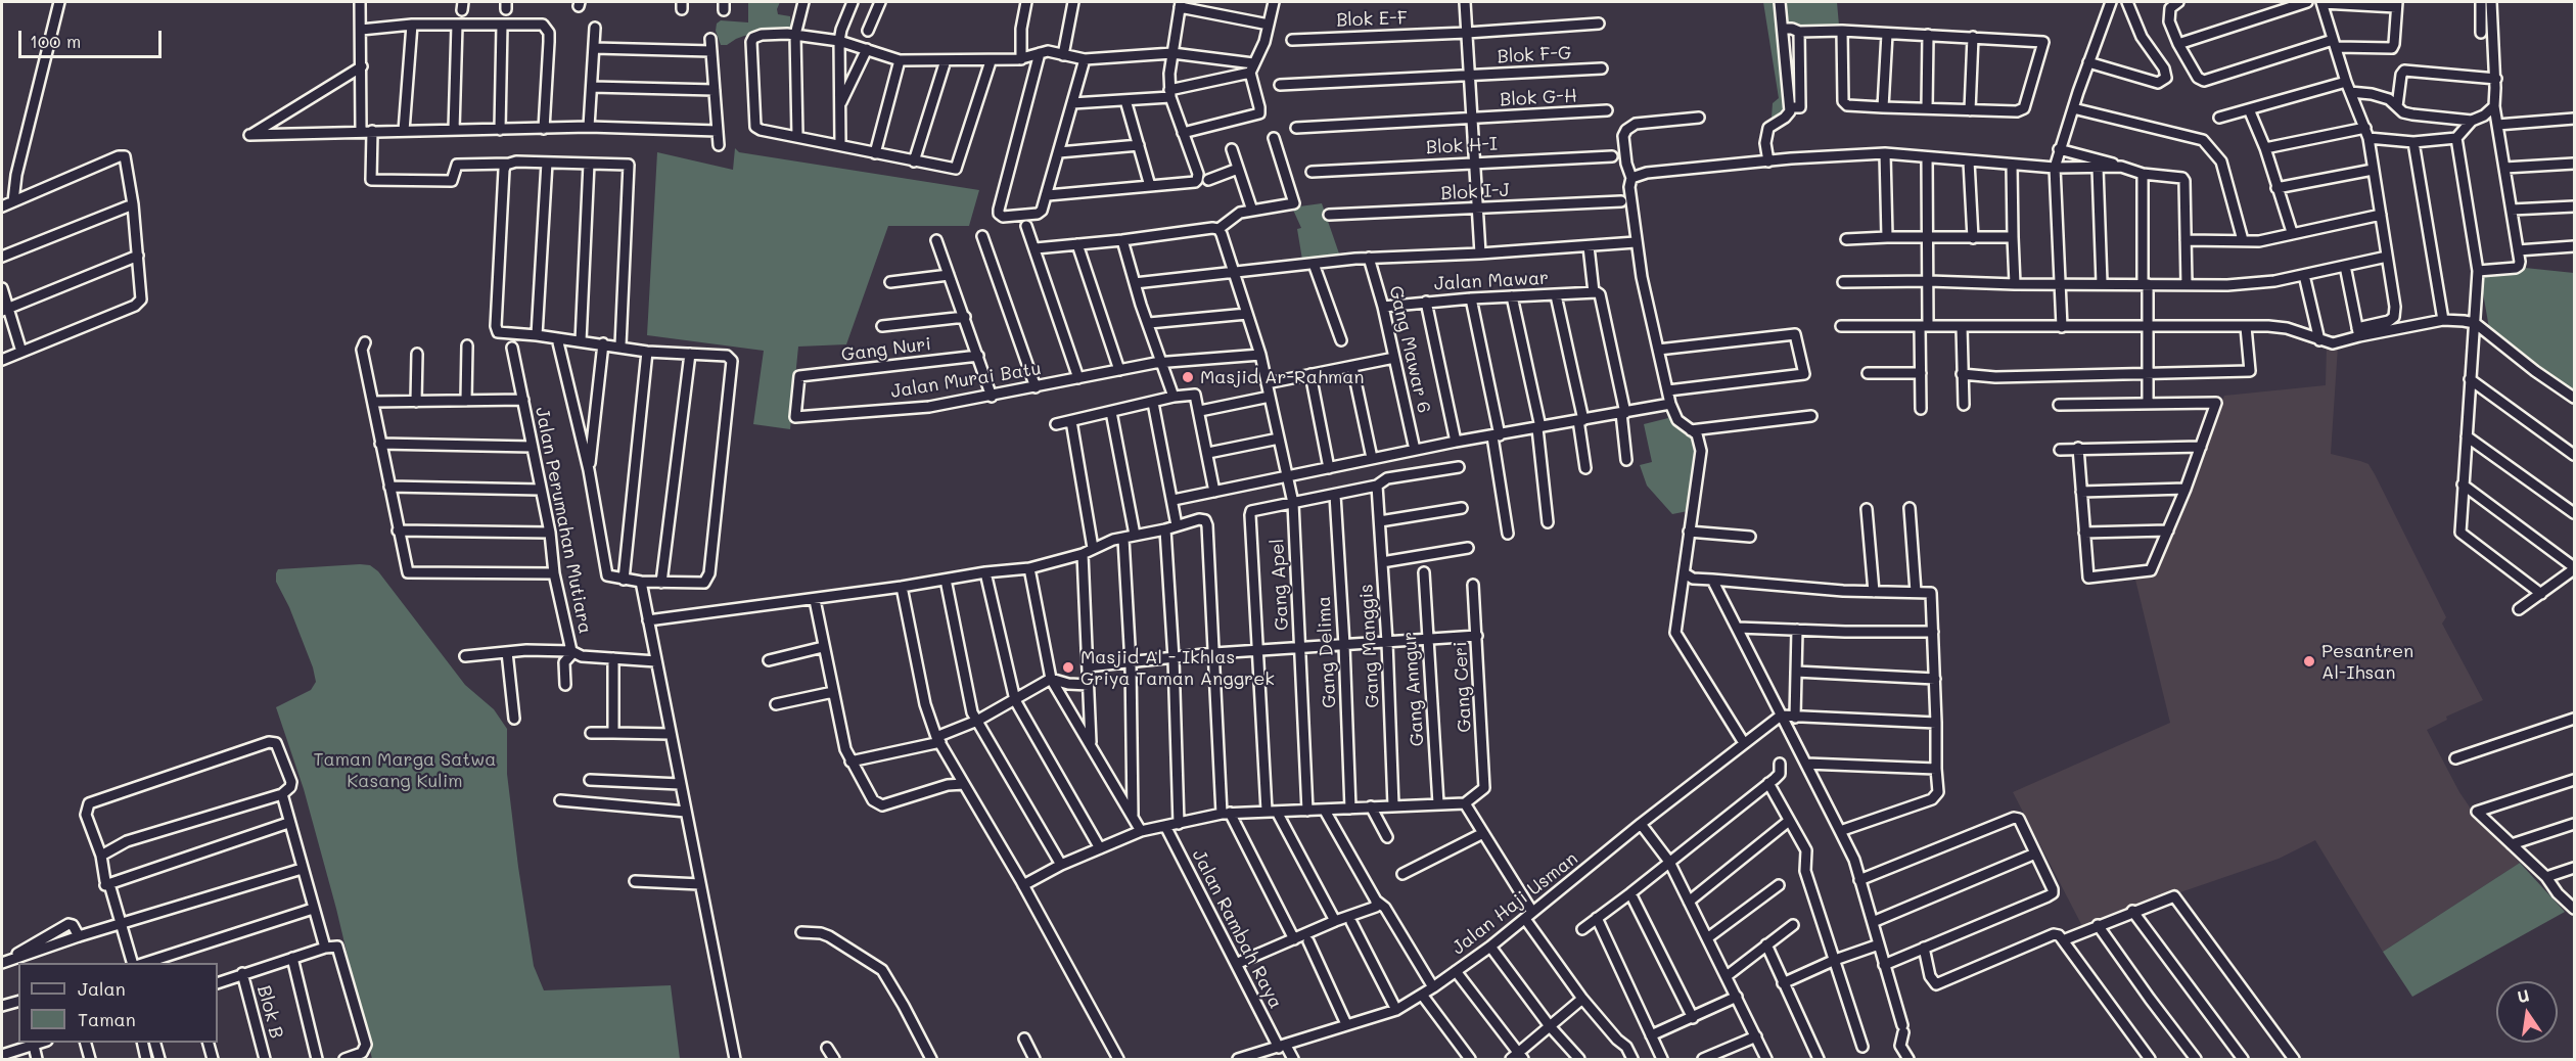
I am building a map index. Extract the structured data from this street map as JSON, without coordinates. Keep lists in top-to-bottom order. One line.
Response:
{"streets":{"street":["Blok E-F","Blok F-G","Blok G-H","Blok H-I","Blok I-J","Jalan Mawar","Gang Nuri","Gang Mawar 6","Jalan Murai Batu","Jalan Perumahan Mutiara","Gang Apel","Gang Manggis","Gang Delima","Gang Ceri","Gang Anngur","Jalan Haji Usman","Jalan Rambah Raya","Blok B"]},"crossings":[["Jalan Mawar","Gang Mawar 6"],["Gang Nuri","Jalan Murai Batu"],["Jalan Murai Batu","Gang Apel"],["Jalan Haji Usman","Jalan Rambah Raya"]],"parks":["Taman Marga Satwa Kasang Kulim"],"places":["Masjid Ar-Rahman","Pesantren Al-Ihsan","Masjid Al - Ikhlas Griya Taman Anggrek"],"legend":["Jalan","Taman"],"scale_bar":"100 m","north":"top"}
